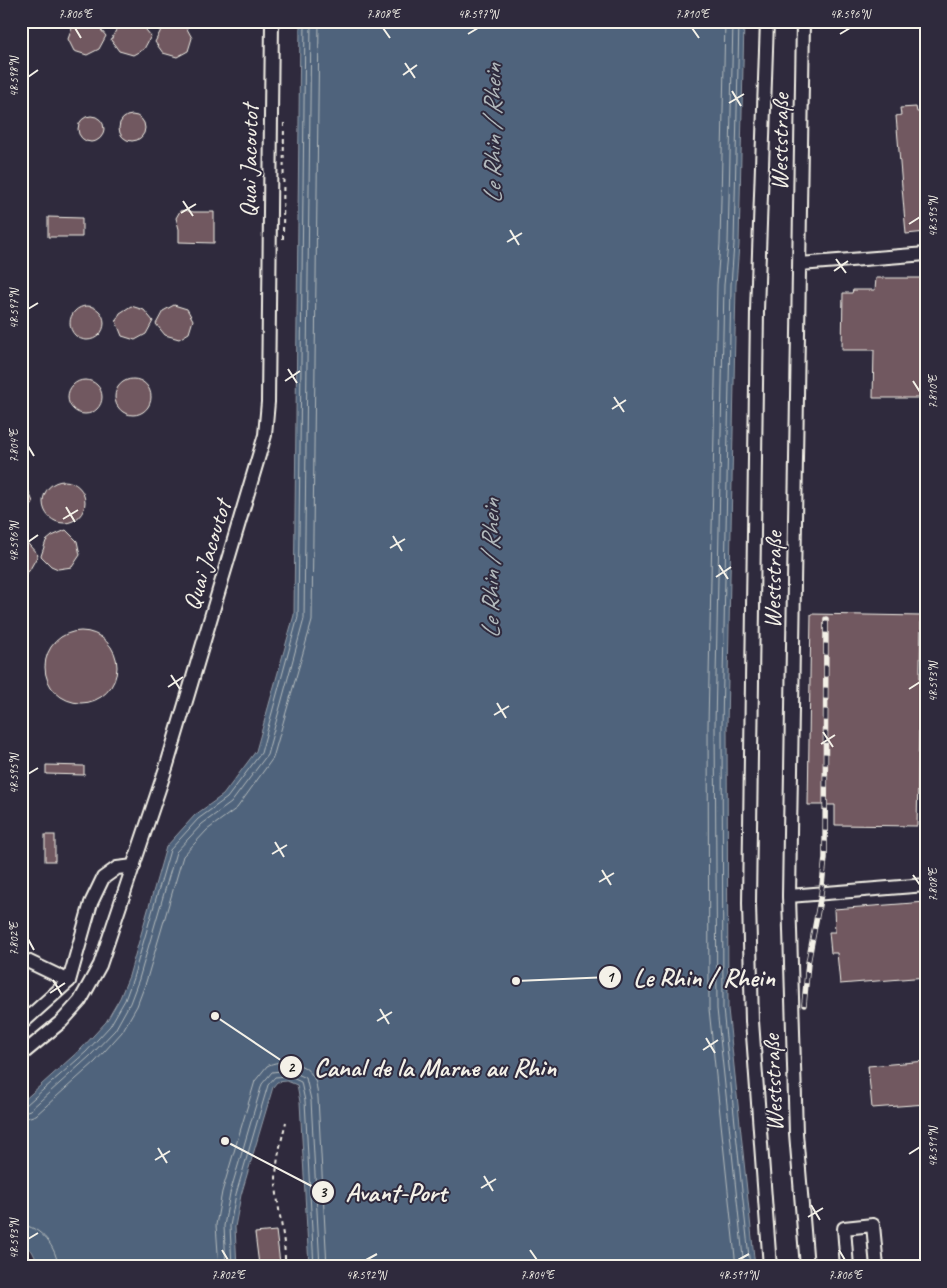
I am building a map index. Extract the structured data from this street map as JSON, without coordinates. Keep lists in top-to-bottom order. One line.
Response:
{"streets":{"street":["Weststraße","Quai Jacoutot"]},"water":["Le Rhin / Rhein"],"places":["Le Rhin / Rhein","Canal de la Marne au Rhin","Avant-Port"],"coordinates":["7.806°E","7.808°E","48.597°N","7.810°E","48.596°N","48.598°N","48.595°N","7.804°E","48.593°N","7.802°E","48.591°N","48.592°N"]}
